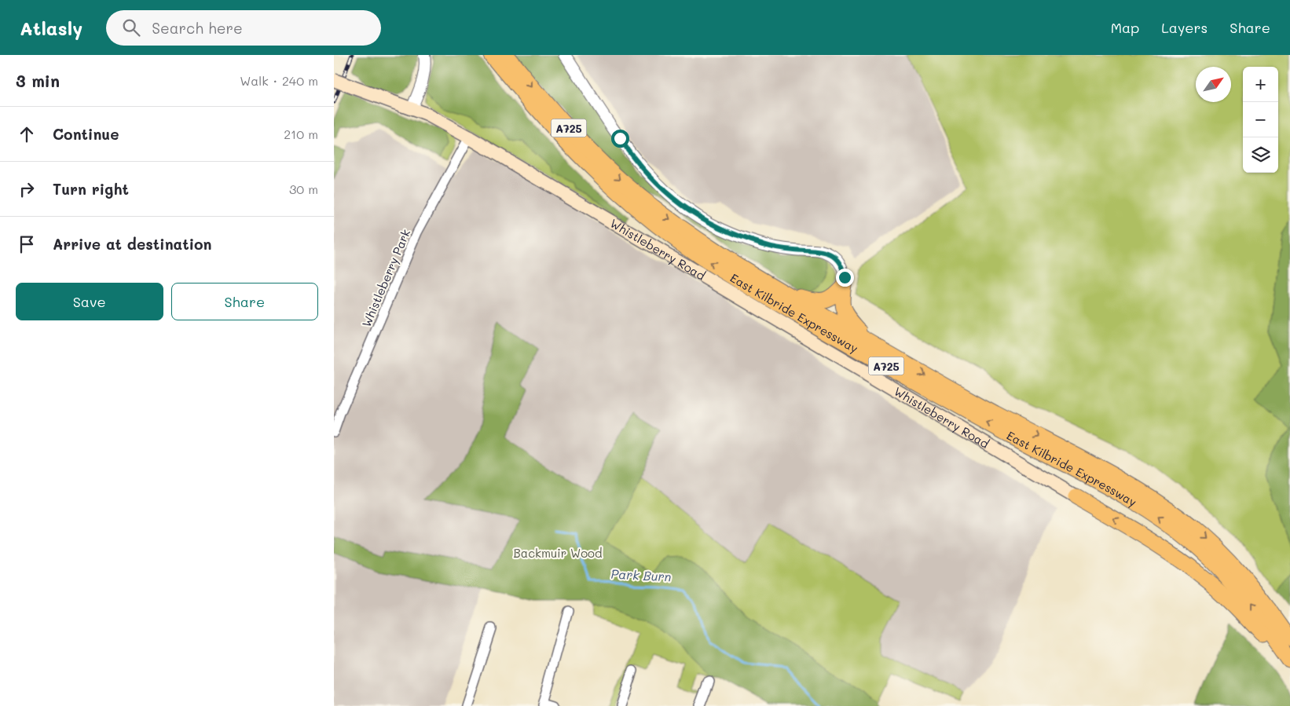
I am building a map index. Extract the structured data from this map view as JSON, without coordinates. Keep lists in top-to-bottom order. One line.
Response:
{"streets":{"highway":["A725","East Kilbride Expressway"],"main road":["Whistleberry Road"],"street":["Whistleberry Park"]},"crossings":[["Whistleberry Road","Whistleberry Park"]],"water":["Park Burn"],"parks":["Backmuir Wood"],"north":"top right","page":{"header":"Atlasly","search":"Search here","nav":["Map","Layers","Share"],"heading":["3 min","Walk · 240 m"],"map_buttons":["+","−"],"list":[["Continue","210 m"],["Turn right","30 m"],"Arrive at destination"],"buttons":["Save","Share"]}}
